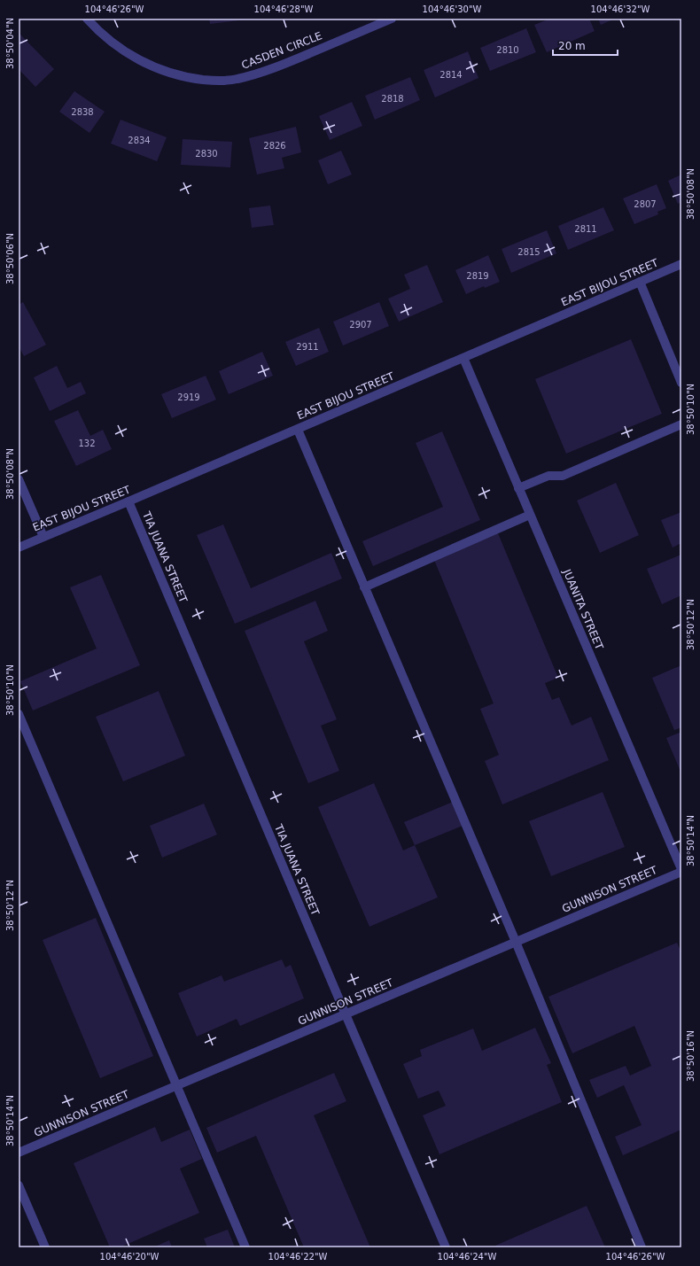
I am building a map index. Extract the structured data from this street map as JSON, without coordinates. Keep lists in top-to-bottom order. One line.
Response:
{"streets":{"street":["CASDEN CIRCLE","EAST BIJOU STREET","TIA JUANA STREET","JUANITA STREET","GUNNISON STREET"]},"crossings":[["EAST BIJOU STREET","TIA JUANA STREET"],["EAST BIJOU STREET","JUANITA STREET"],["TIA JUANA STREET","GUNNISON STREET"],["JUANITA STREET","GUNNISON STREET"]],"house_numbers":["2810","2814","2818","2838","2834","2826","2830","2807","2811","2815","2819","2907","2911","2919","132"],"scale_bar":"20 m","coordinates":["104°46'26\"W","104°46'28\"W","104°46'30\"W","104°46'32\"W","38°50'04\"N","38°50'08\"N","38°50'06\"N","38°50'10\"N","38°50'12\"N","38°50'14\"N","38°50'16\"N","104°46'20\"W","104°46'22\"W","104°46'24\"W"]}
